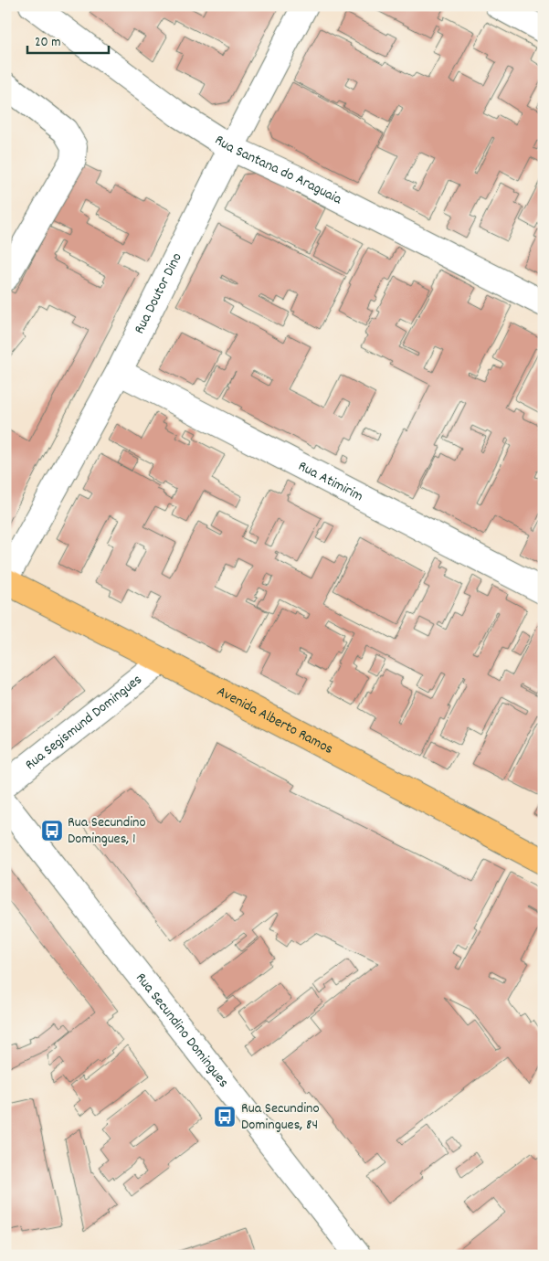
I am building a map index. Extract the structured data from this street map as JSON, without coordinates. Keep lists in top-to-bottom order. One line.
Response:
{"streets":{"main road":["Avenida Alberto Ramos"],"street":["Rua Santana do Araguaia","Rua Doutor Dino","Rua Atimirim","Rua Segismund Domingues","Rua Secundino Domingues"]},"crossings":[["Rua Santana do Araguaia","Rua Doutor Dino"],["Rua Doutor Dino","Rua Atimirim"],["Rua Doutor Dino","Avenida Alberto Ramos"],["Avenida Alberto Ramos","Rua Segismund Domingues"]],"places":{"bus stop":["Rua Secundino Domingues, 1","Rua Secundino Domingues, 84"]},"scale_bar":"20 m"}
